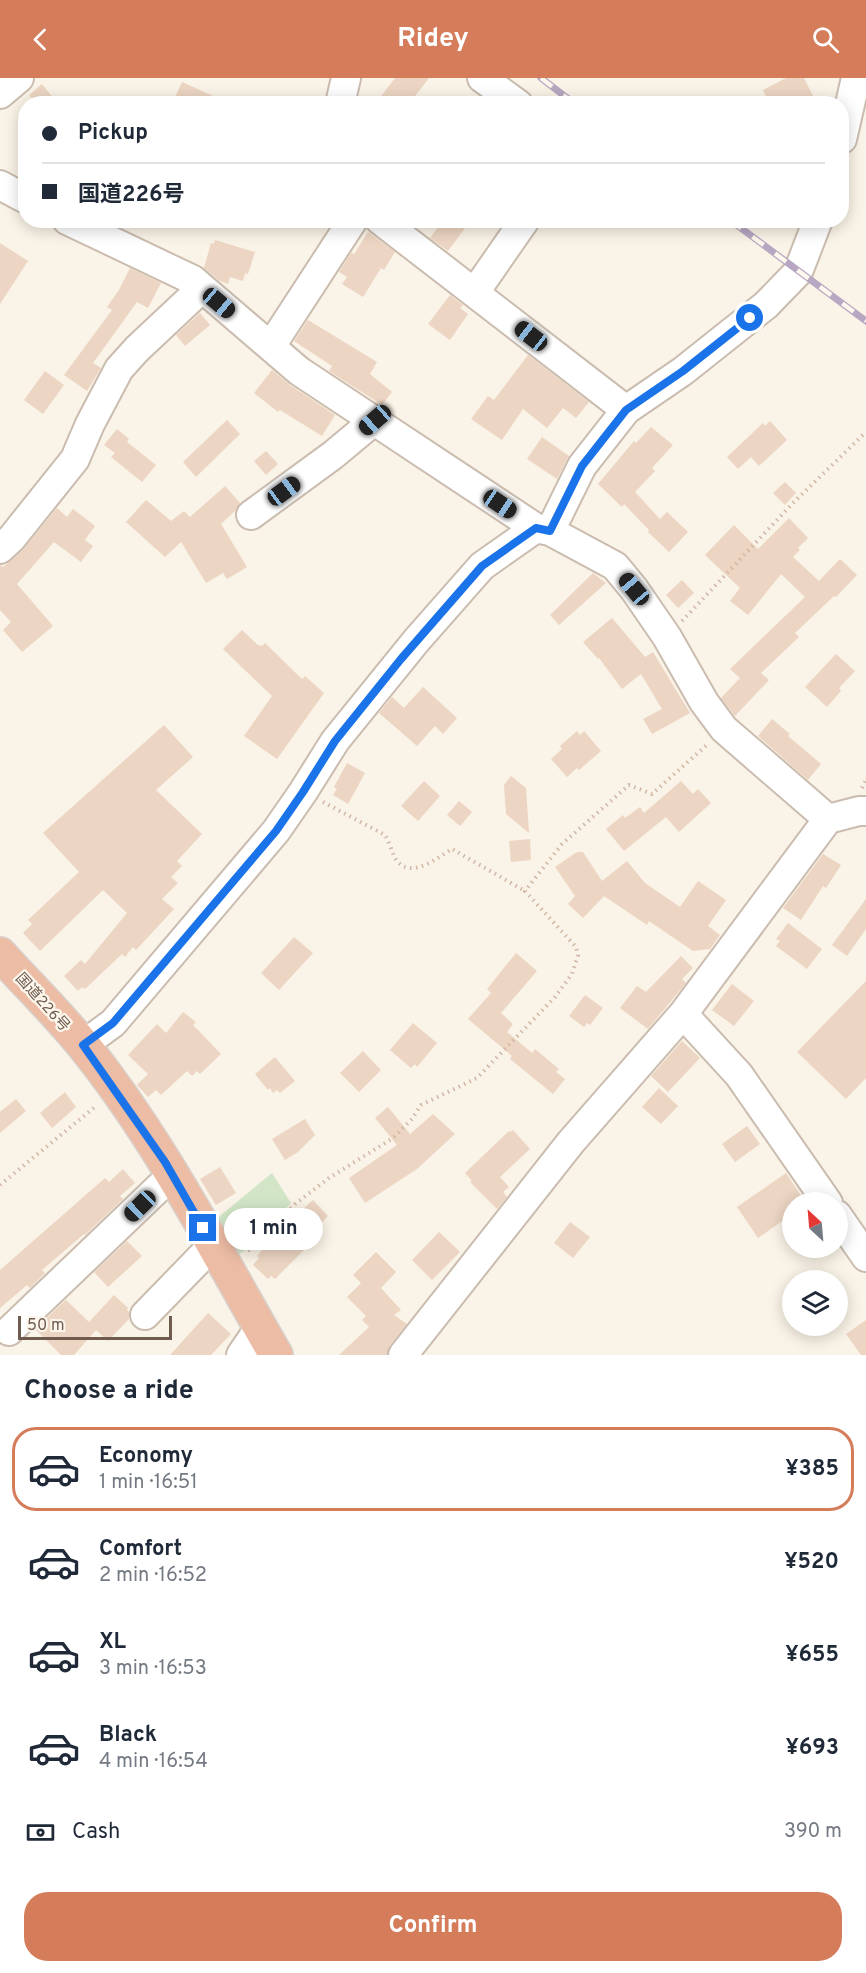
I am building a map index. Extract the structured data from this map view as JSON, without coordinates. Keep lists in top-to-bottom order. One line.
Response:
{"streets":{"highway":["国道226号"]},"scale_bar":"50 m","north":"top left","page":{"header":"Ridey","banner":["Pickup","国道226号"],"bubble":"1 min","scale":"50 m","heading":"Choose a ride","list":[{"name":"Economy","note":"1 min · 16:51","value":"¥385"},{"name":"Comfort","note":"2 min · 16:52","value":"¥520"},{"name":"XL","note":"3 min · 16:53","value":"¥655"},{"name":"Black","note":"4 min · 16:54","value":"¥693"}],"pay":["Cash","390 m"],"buttons":"Confirm"}}
